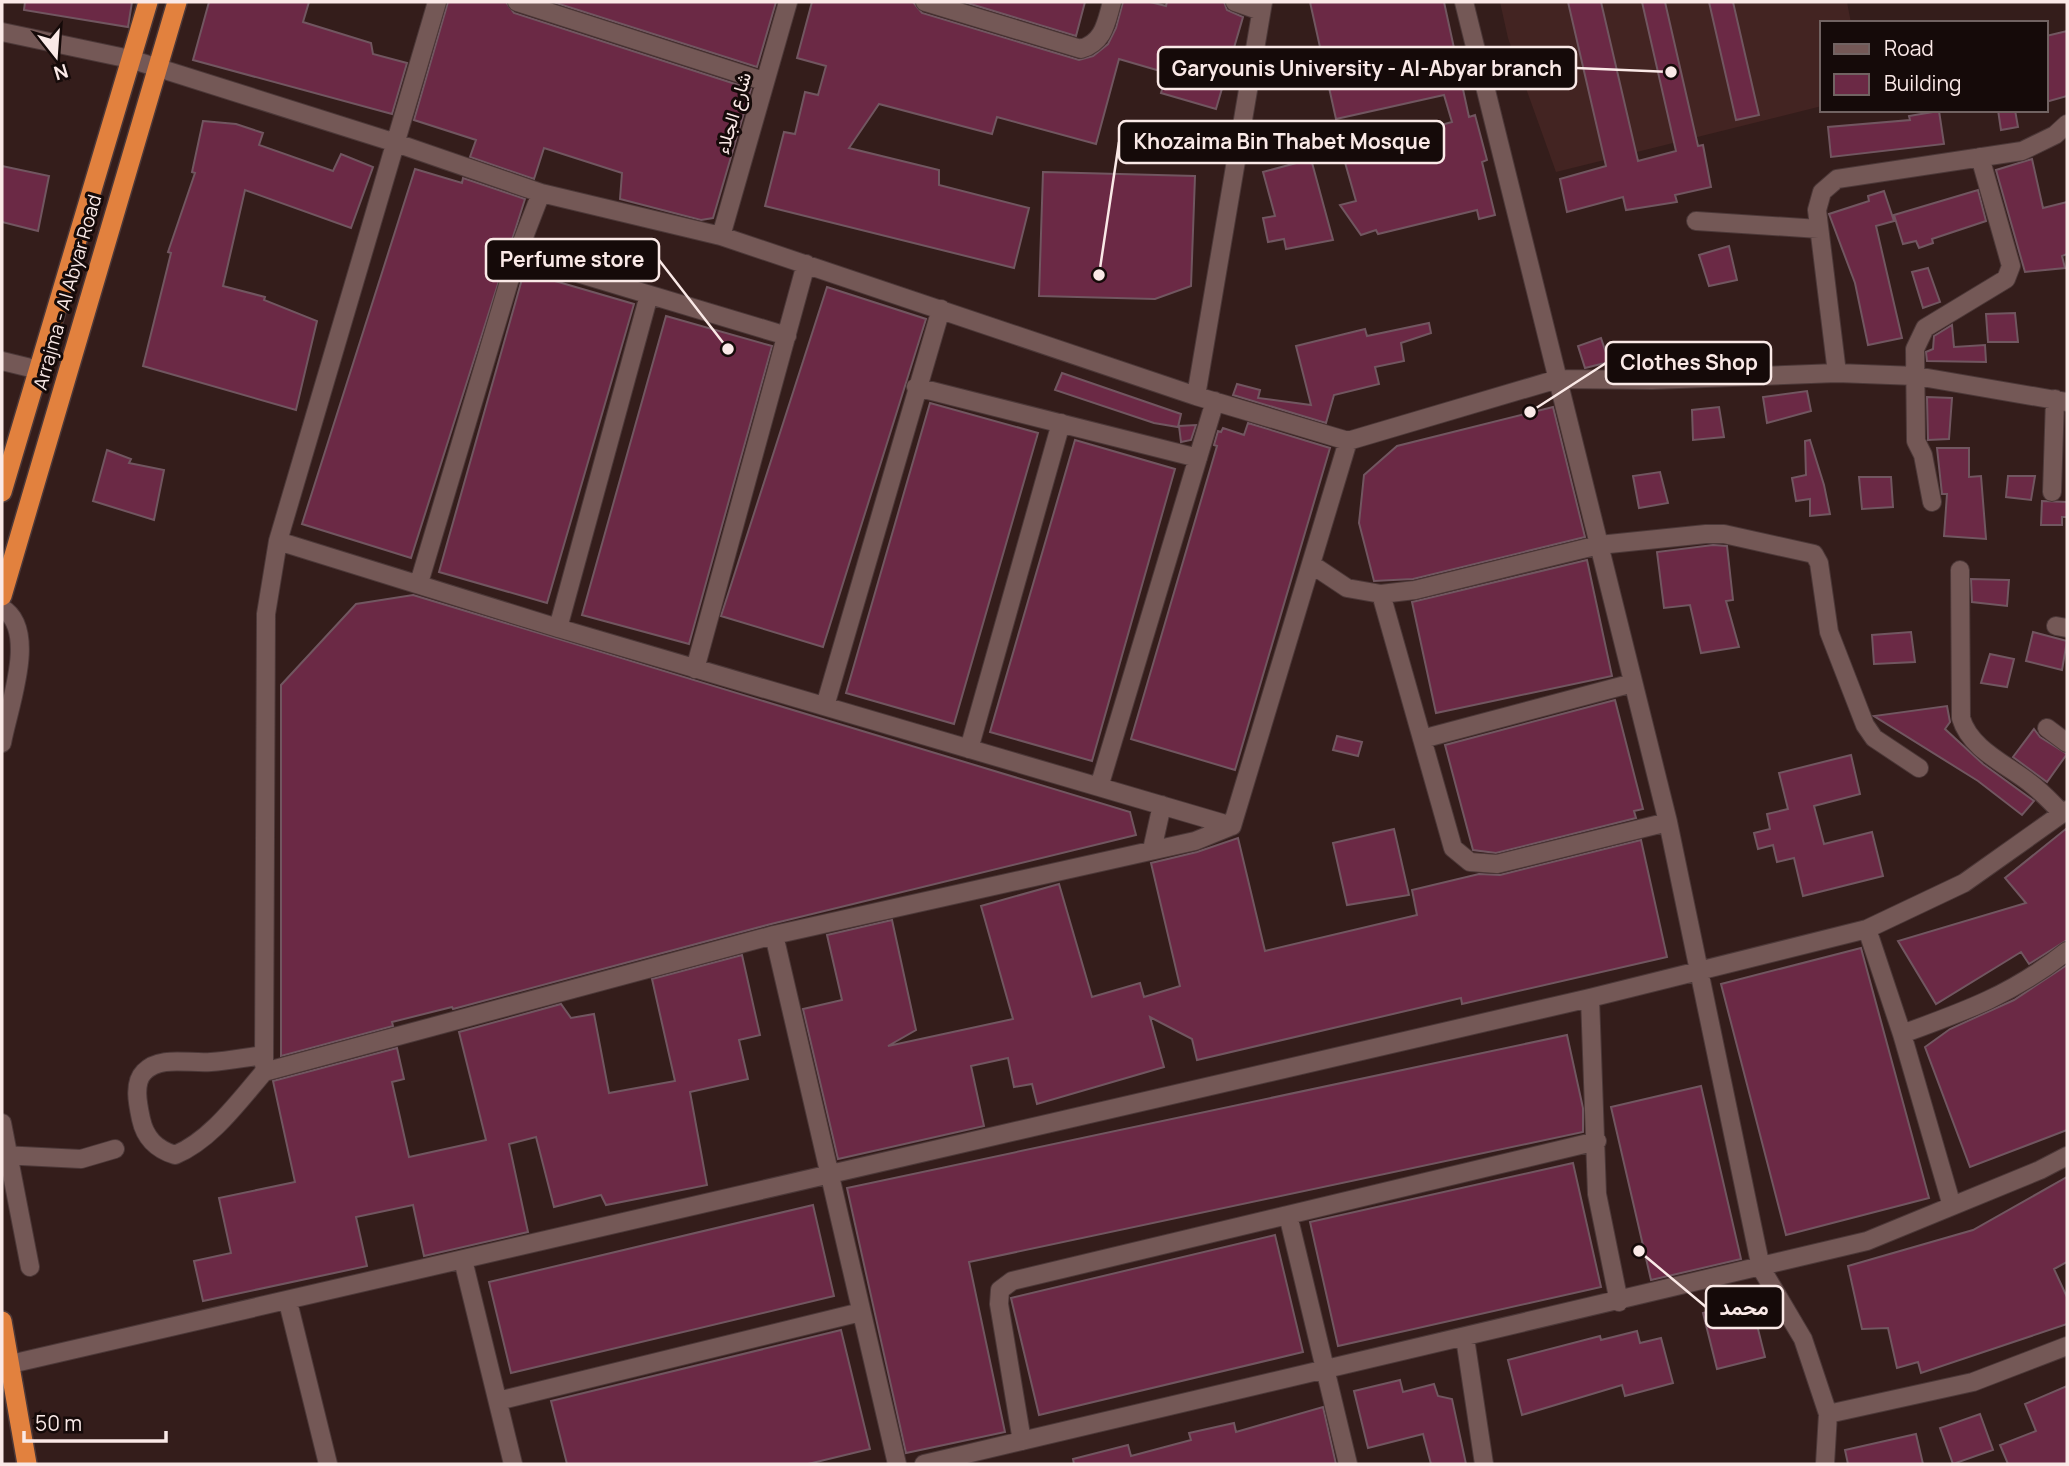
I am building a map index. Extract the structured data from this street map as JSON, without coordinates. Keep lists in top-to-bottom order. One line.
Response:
{"streets":{"highway":["Arrajma - Al Abyar Road"],"street":["شارع الجلاء"]},"places":["Garyounis University - Al-Abyar branch","Khozaima Bin Thabet Mosque","Perfume store","Clothes Shop","محمد"],"legend":["Road","Building"],"scale_bar":"50 m","north":"bottom"}
